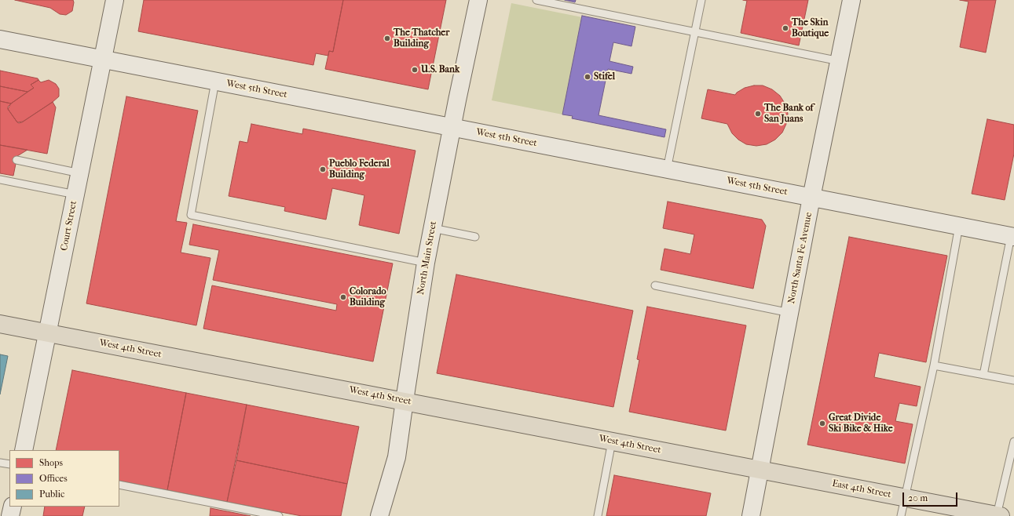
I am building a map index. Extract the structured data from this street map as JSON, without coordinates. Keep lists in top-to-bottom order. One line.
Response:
{"streets":{"main road":["West 4th Street","East 4th Street"],"street":["West 5th Street","Court Street","North Main Street","North Santa Fe Avenue"]},"crossings":[["West 5th Street","Court Street"],["West 5th Street","North Main Street"],["West 5th Street","North Santa Fe Avenue"],["Court Street","West 4th Street"],["North Main Street","West 4th Street"],["North Santa Fe Avenue","West 4th Street"],["North Santa Fe Avenue","East 4th Street"],["West 4th Street","East 4th Street"]],"places":["The Skin Boutique","The Thatcher Building","U.S. Bank","Stifel","The Bank of San Juans","Pueblo Federal Building","Colorado Building","Great Divide Ski Bike & Hike"],"legend":["Shops","Offices","Public"],"scale_bar":"20 m"}
